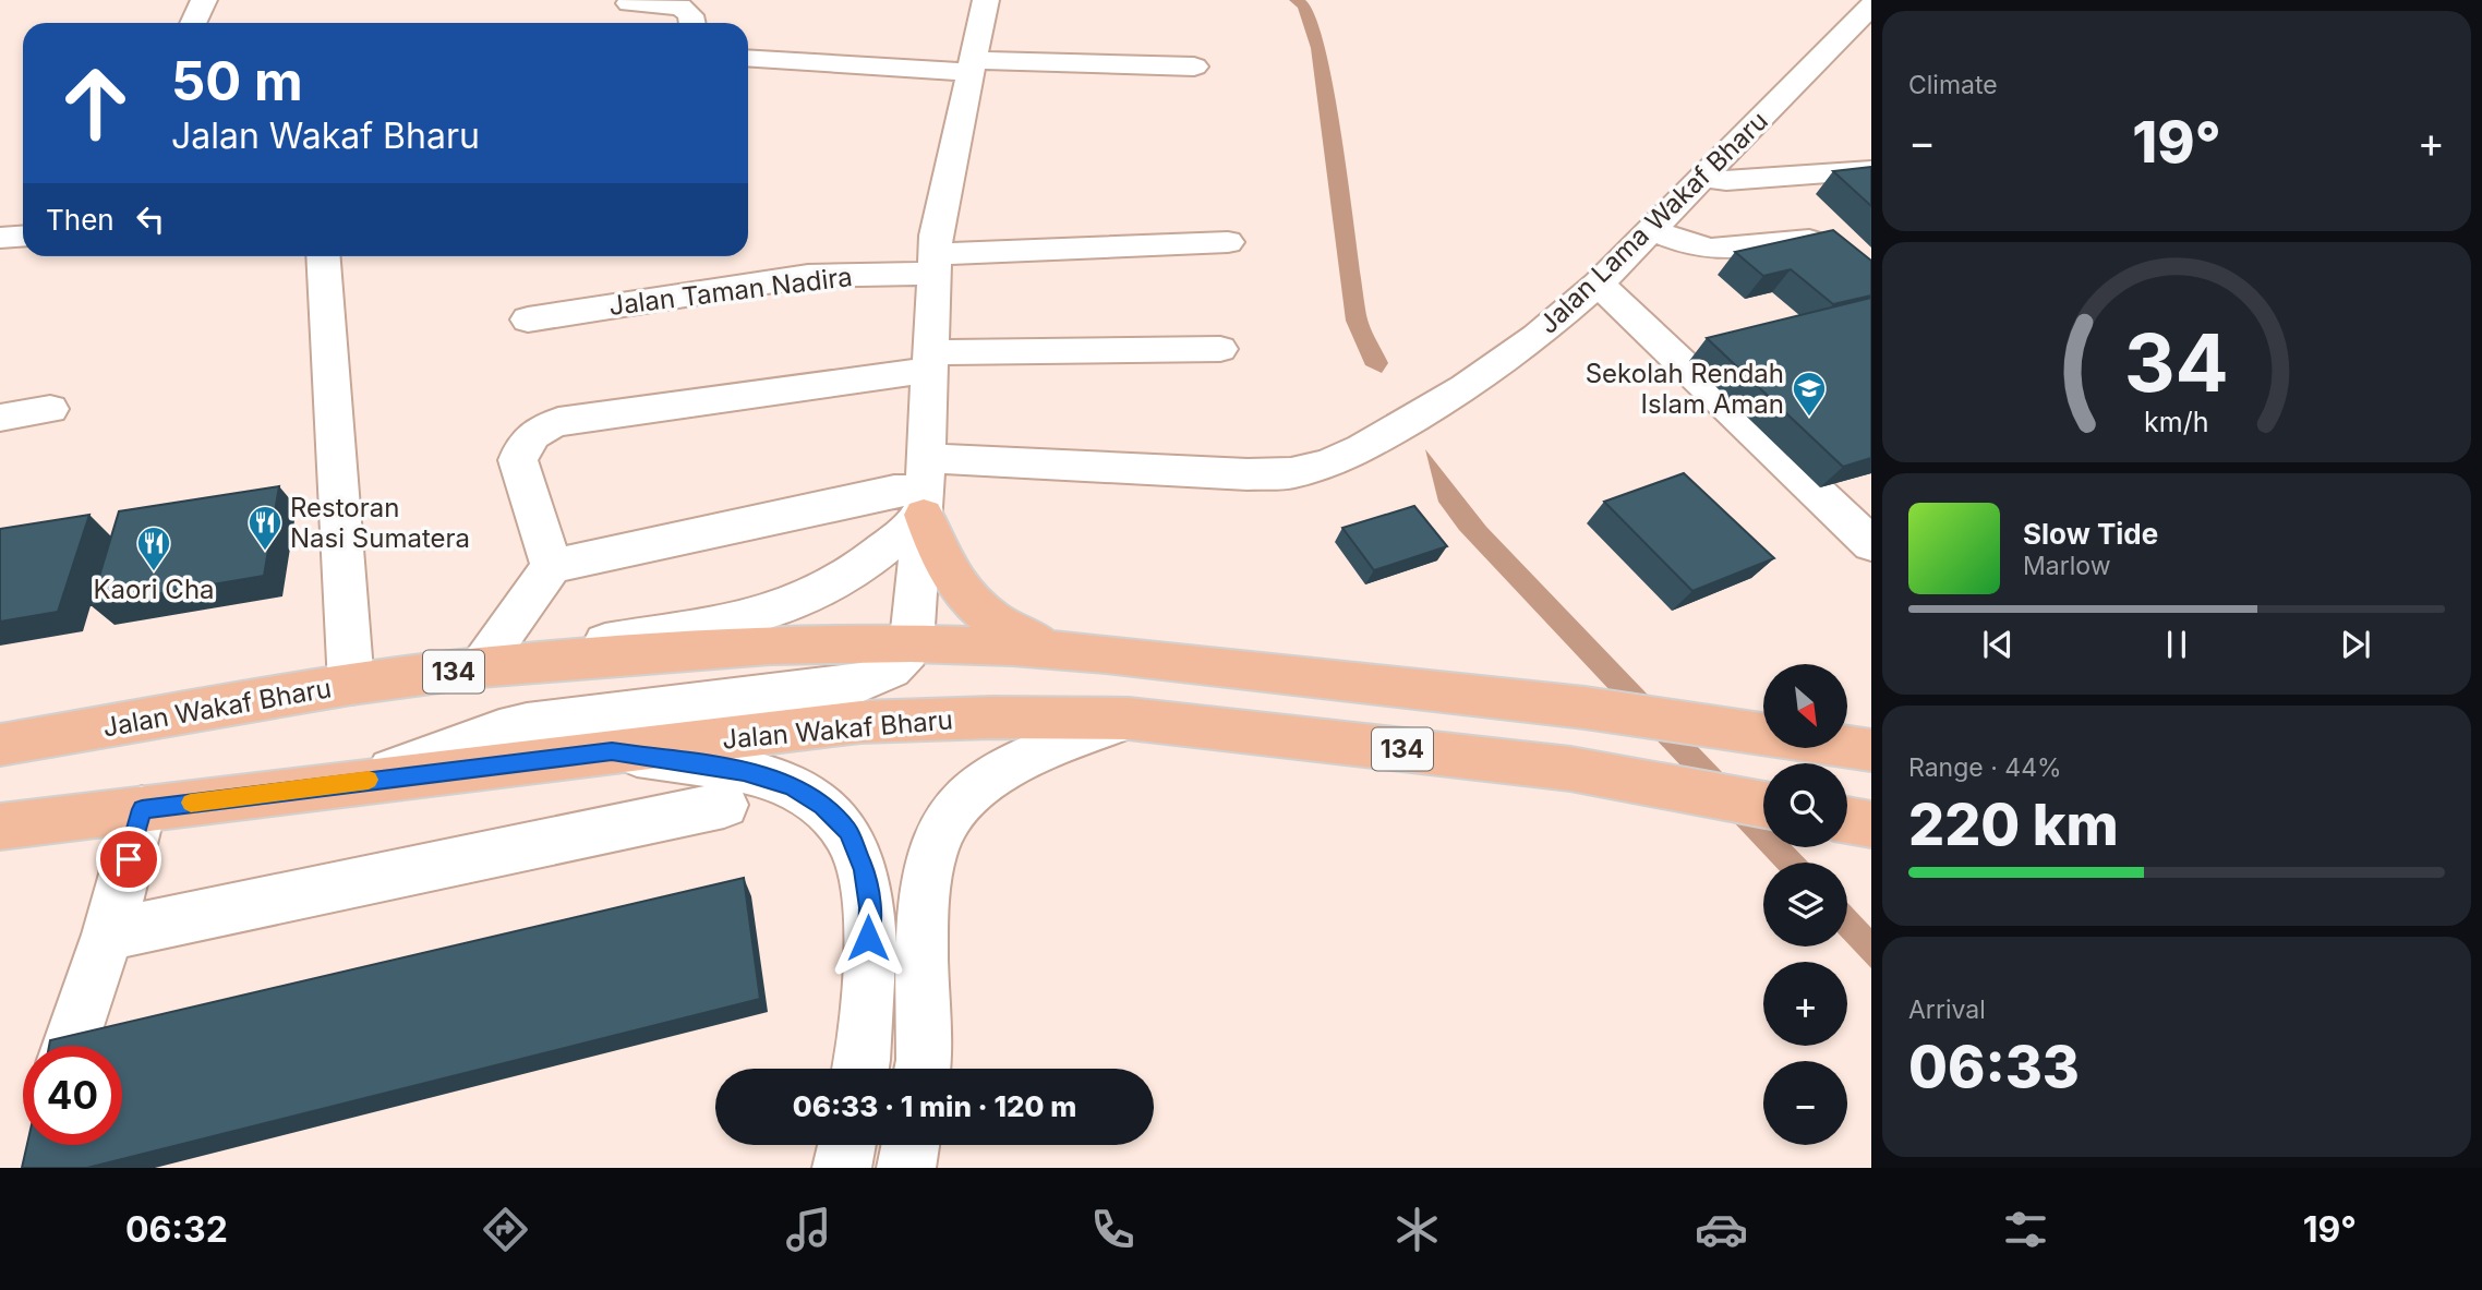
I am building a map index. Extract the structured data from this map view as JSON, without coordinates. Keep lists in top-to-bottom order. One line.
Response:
{"streets":{"main road":["134","Jalan Wakaf Bharu"],"street":["Jalan Lama Wakaf Bharu","Jalan Taman Nadira"]},"crossings":[["Jalan Lama Wakaf Bharu","Jalan Wakaf Bharu"]],"places":{"school or university":["Sekolah Rendah Islam Aman"],"restaurant":["Restoran Nasi Sumatera","Kaori Cha"]},"north":"bottom right","page":{"tile":["Climate",["Range · 44%","220 km"],["Arrival","06:33"]],"turn":["50 m","Jalan Wakaf Bharu"],"heat":["−","19°","+"],"then":"Then","song":["Slow Tide","Marlow"],"map_buttons":["+","−"],"limit":"40","trip":"06:33 · 1 min · 120 m","tabs":["06:32","19°"],"gauge":["34","km/h"]}}
